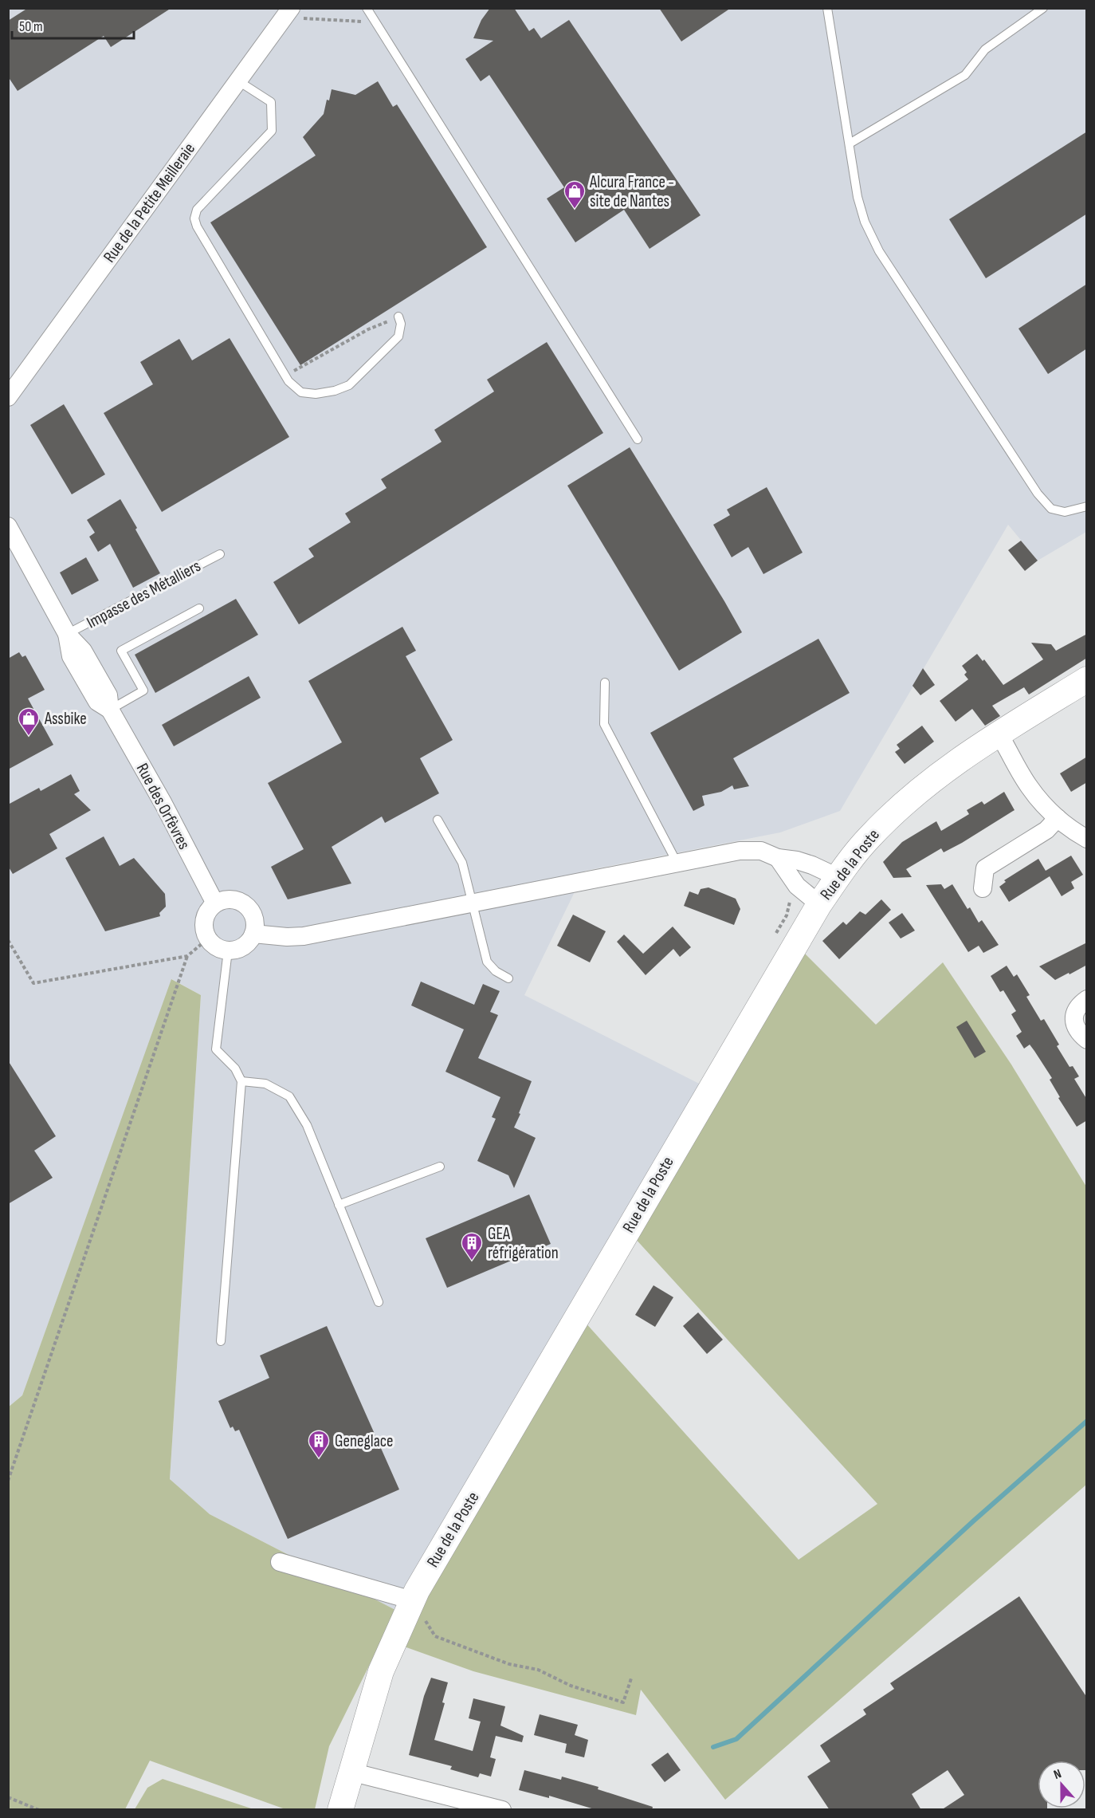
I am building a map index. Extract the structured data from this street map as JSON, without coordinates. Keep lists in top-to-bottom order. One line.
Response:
{"streets":{"street":["Rue de la Petite Meilleraie","Rue des Orfèvres","Rue de la Poste"],"lane":["Impasse des Métalliers"]},"crossings":[["Impasse des Métalliers","Rue des Orfèvres"]],"places":{"shop":["Alcura France - site de Nantes","Assbike"],"building":["GEA réfrigération","Geneglace"]},"scale_bar":"50 m","north":"top"}
